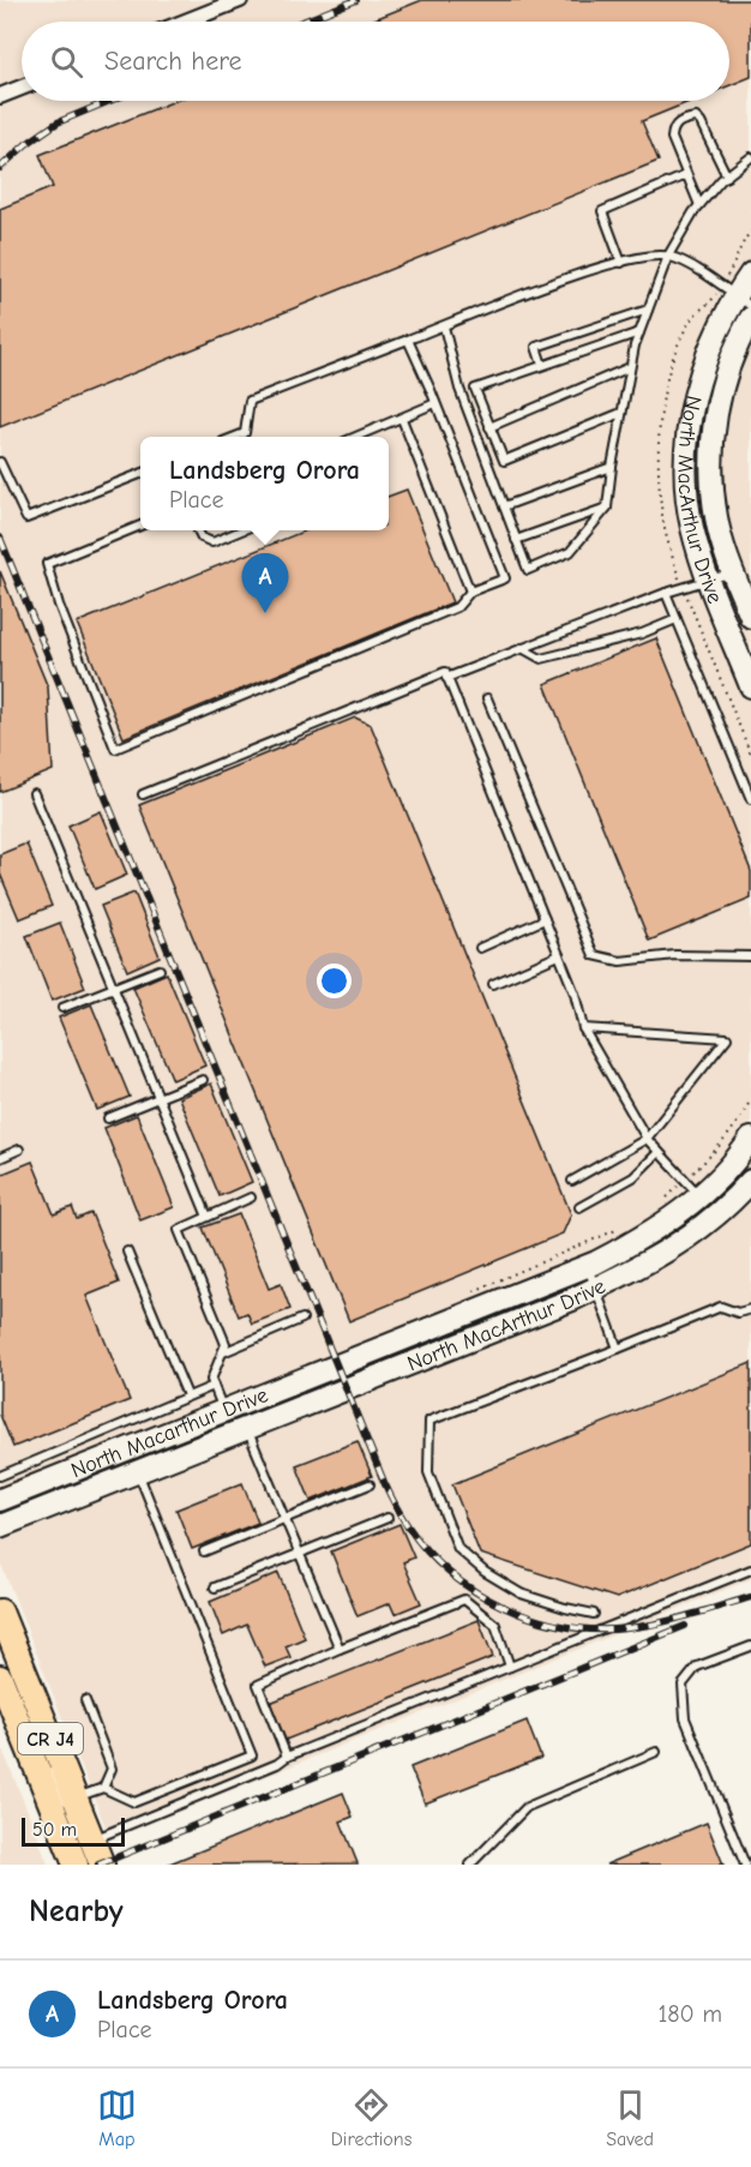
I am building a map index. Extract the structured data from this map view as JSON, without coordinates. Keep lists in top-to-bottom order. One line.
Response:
{"streets":{"main road":["North MacArthur Drive","North Macarthur Drive","CR J4"]},"crossings":[["North MacArthur Drive","North Macarthur Drive"]],"scale_bar":"50 m","page":{"search":"Search here","popup":["Landsberg Orora","Place"],"pins":"A","scale":"50 m","heading":"Nearby","list":[{"mark":"A","name":"Landsberg Orora","note":"Place","value":"180 m"}],"nav":["Map","Directions","Saved"]}}
